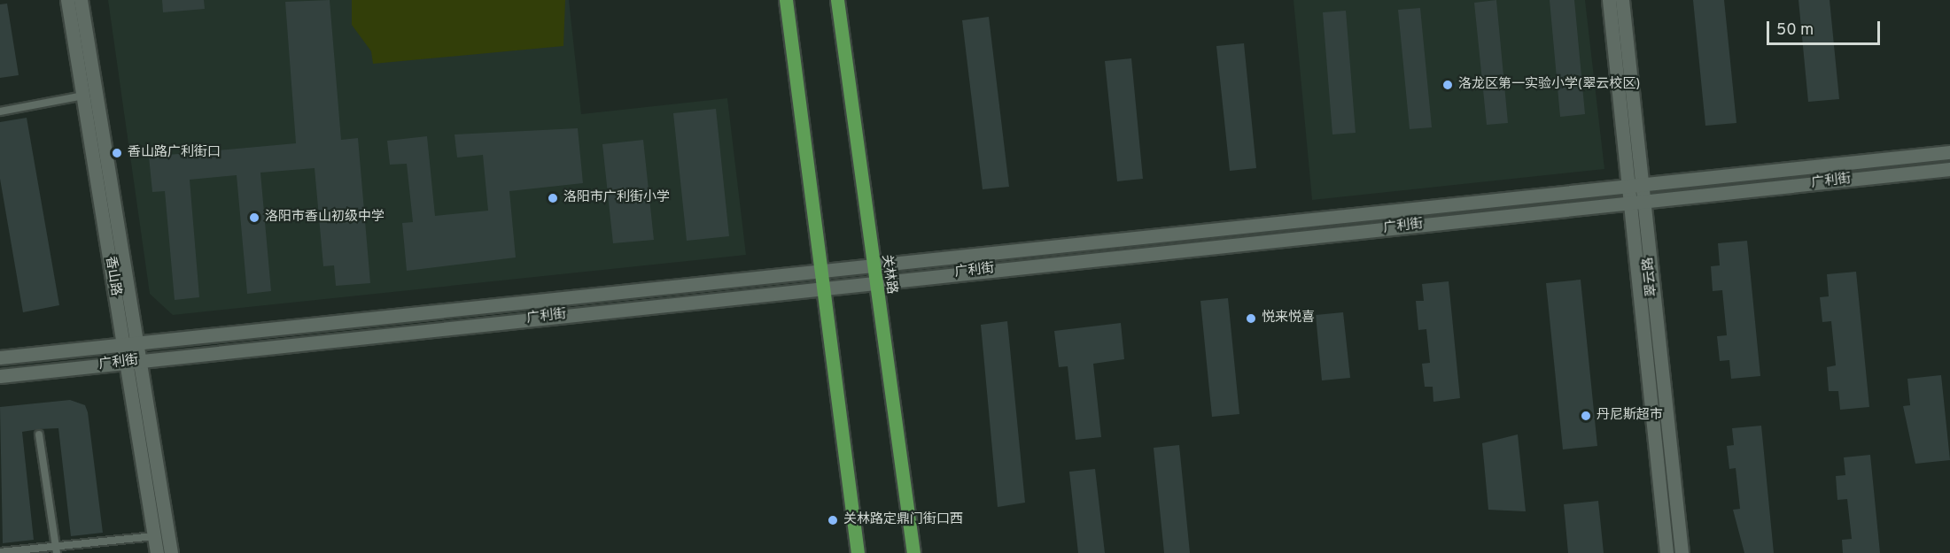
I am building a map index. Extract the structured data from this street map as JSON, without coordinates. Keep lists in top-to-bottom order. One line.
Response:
{"streets":{"main road":["关林路"],"street":["广利街","香山路","翠云路"]},"crossings":[["广利街","关林路"],["广利街","香山路"],["广利街","翠云路"]],"places":["洛龙区第一实验小学(翠云校区)","香山路广利街口","洛阳市广利街小学","洛阳市香山初级中学","悦来悦喜","丹尼斯超市","关林路定鼎门街口西"],"scale_bar":"50 m"}
